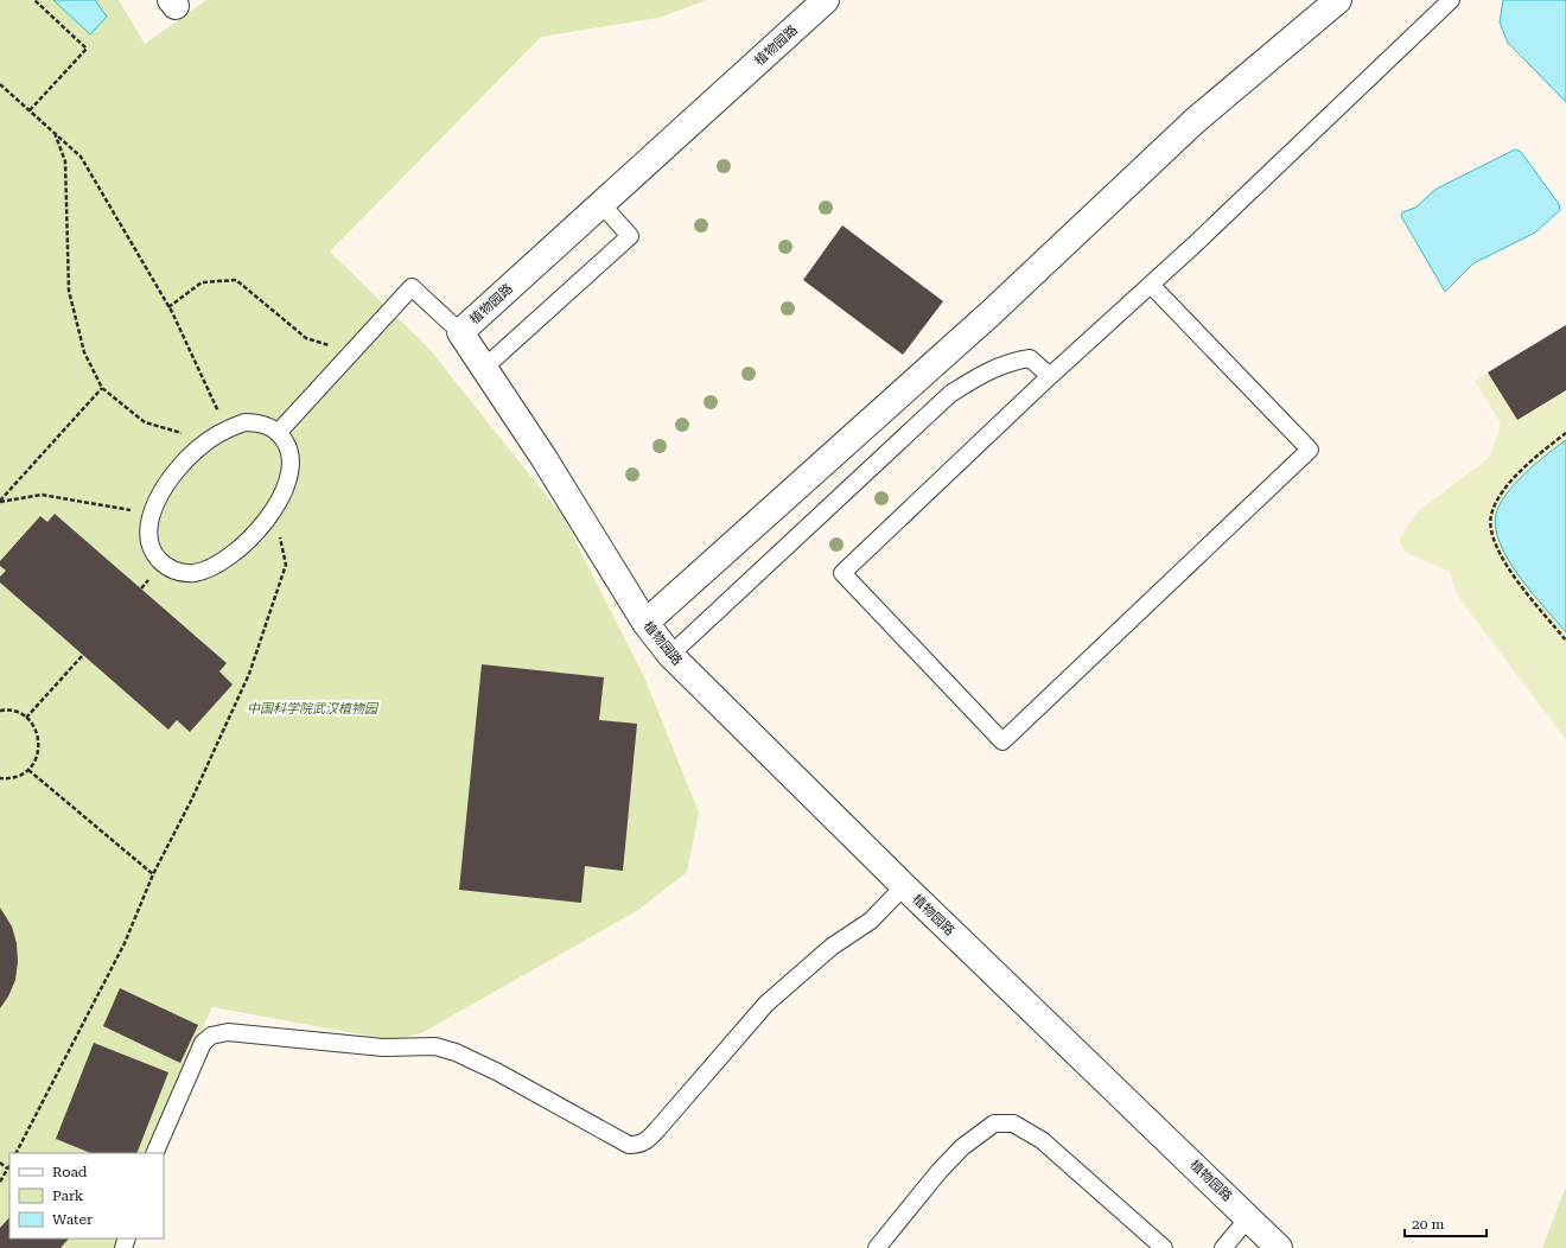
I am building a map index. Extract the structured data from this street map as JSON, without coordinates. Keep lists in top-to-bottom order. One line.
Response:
{"streets":{"street":["植物园路"]},"parks":["中国科学院武汉植物园"],"legend":["Road","Park","Water"],"scale_bar":"20 m"}
